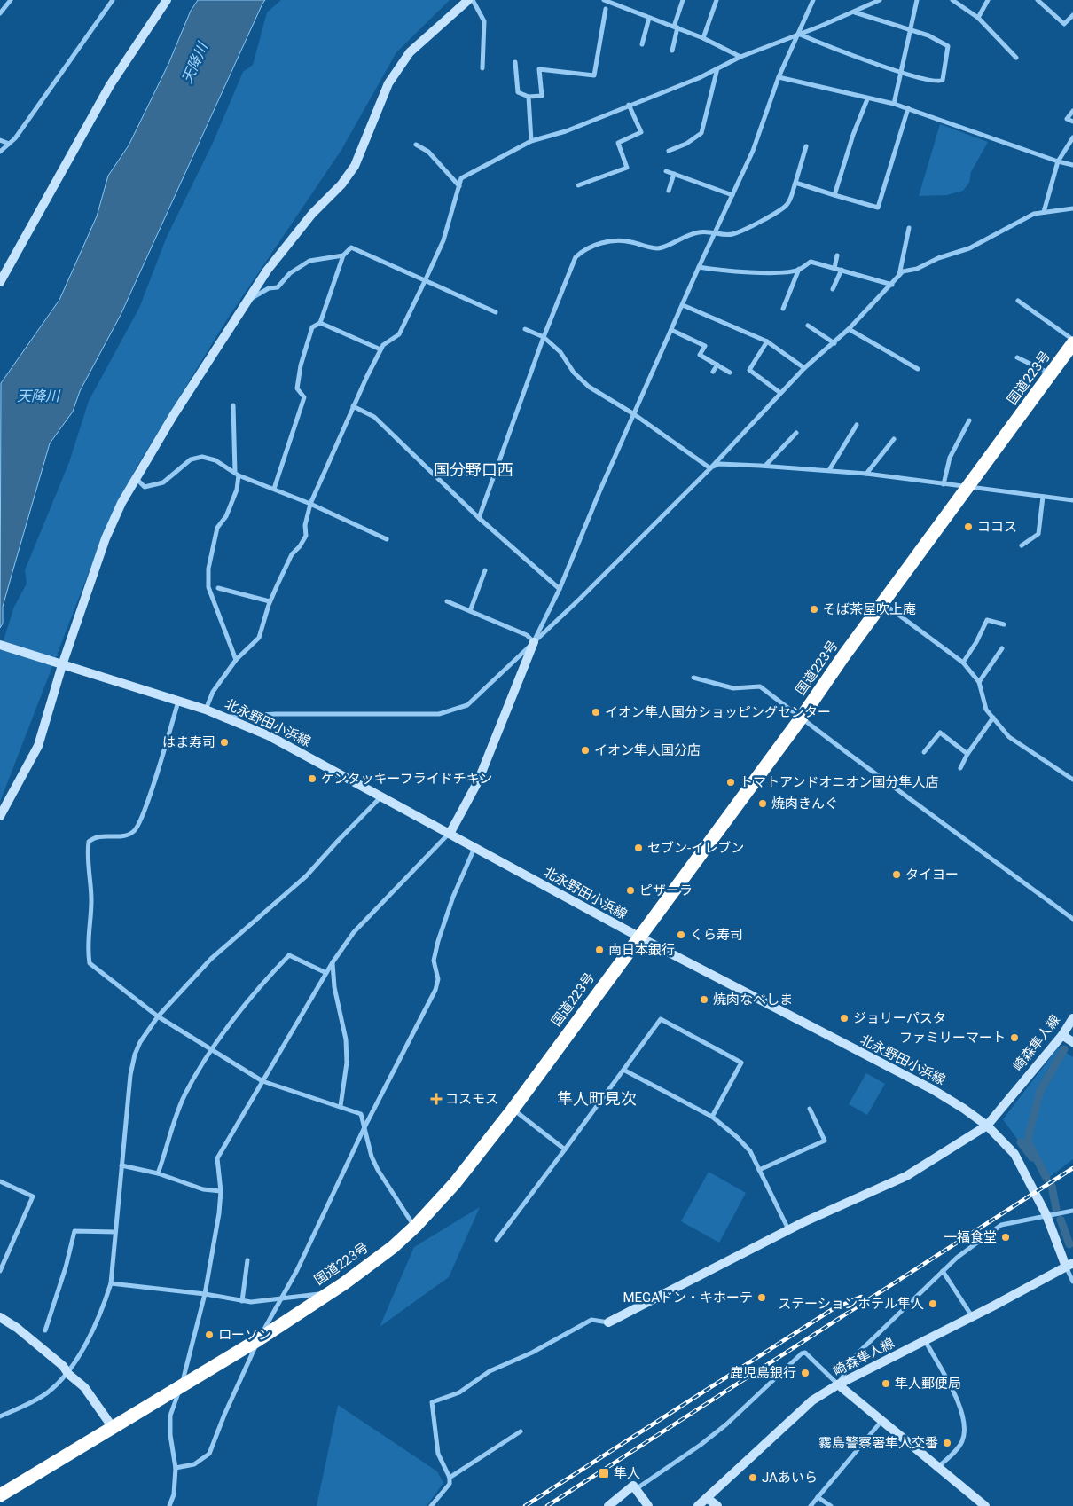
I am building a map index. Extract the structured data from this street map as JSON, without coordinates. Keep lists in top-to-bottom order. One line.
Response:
{"streets":{"highway":["国道223号"],"street":["北永野田小浜線","崎森隼人線"]},"crossings":[["国道223号","北永野田小浜線"],["北永野田小浜線","崎森隼人線"]],"districts":["国分野口西","隼人町見次"],"water":["天降川"],"places":{"other":["ココス","そば茶屋吹上庵","イオン隼人国分ショッピングセンター","はま寿司","イオン隼人国分店","ケンタッキーフライドチキン","トマトアンドオニオン国分隼人店","焼肉きんぐ","セブン-イレブン","タイヨー","ピザーラ","くら寿司","南日本銀行","焼肉なべしま","ジョリーパスタ","ファミリーマート","一福食堂","MEGAドン・キホーテ","ステーションホテル隼人","ローソン","鹿児島銀行","隼人郵便局","霧島警察署隼人交番","JAあいら"],"health":["コスモス"],"transit":["隼人"]}}
